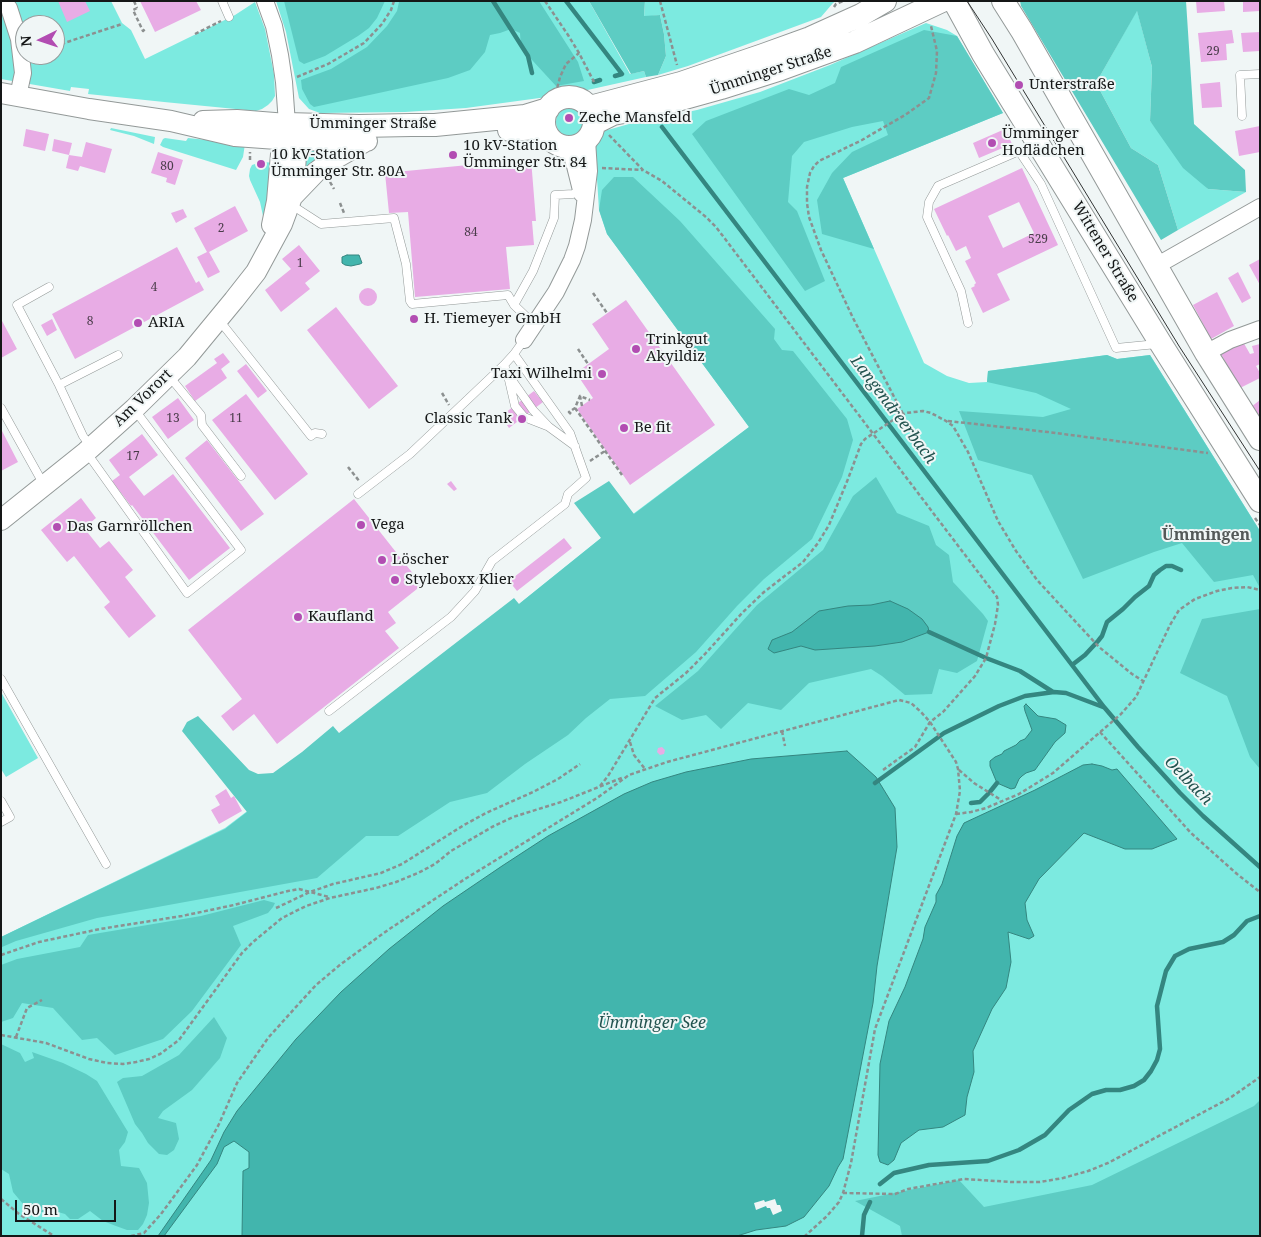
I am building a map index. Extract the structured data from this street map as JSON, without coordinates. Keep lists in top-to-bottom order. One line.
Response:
{"streets":{"main road":["Ümminger Straße","Wittener Straße"],"street":["Am Vorort"]},"crossings":[["Ümminger Straße","Am Vorort"]],"districts":["Ümmingen"],"water":["Langendreerbach","Oelbach","Ümminger See"],"places":["Unterstraße","Zeche Mansfeld","Ümminger Hoflädchen","10 kV-Station Ümminger Str. 84","10 kV-Station Ümminger Str. 80A","H. Tiemeyer GmbH","ARIA","Trinkgut Akyildiz","Taxi Wilhelmi","Classic Tank","Be fit","Vega","Das Garnröllchen","Löscher","Styleboxx Klier","Kaufland"],"house_numbers":["29","80","2","84","529","1","4","8","13","11","17"],"scale_bar":"50 m","north":"left"}
